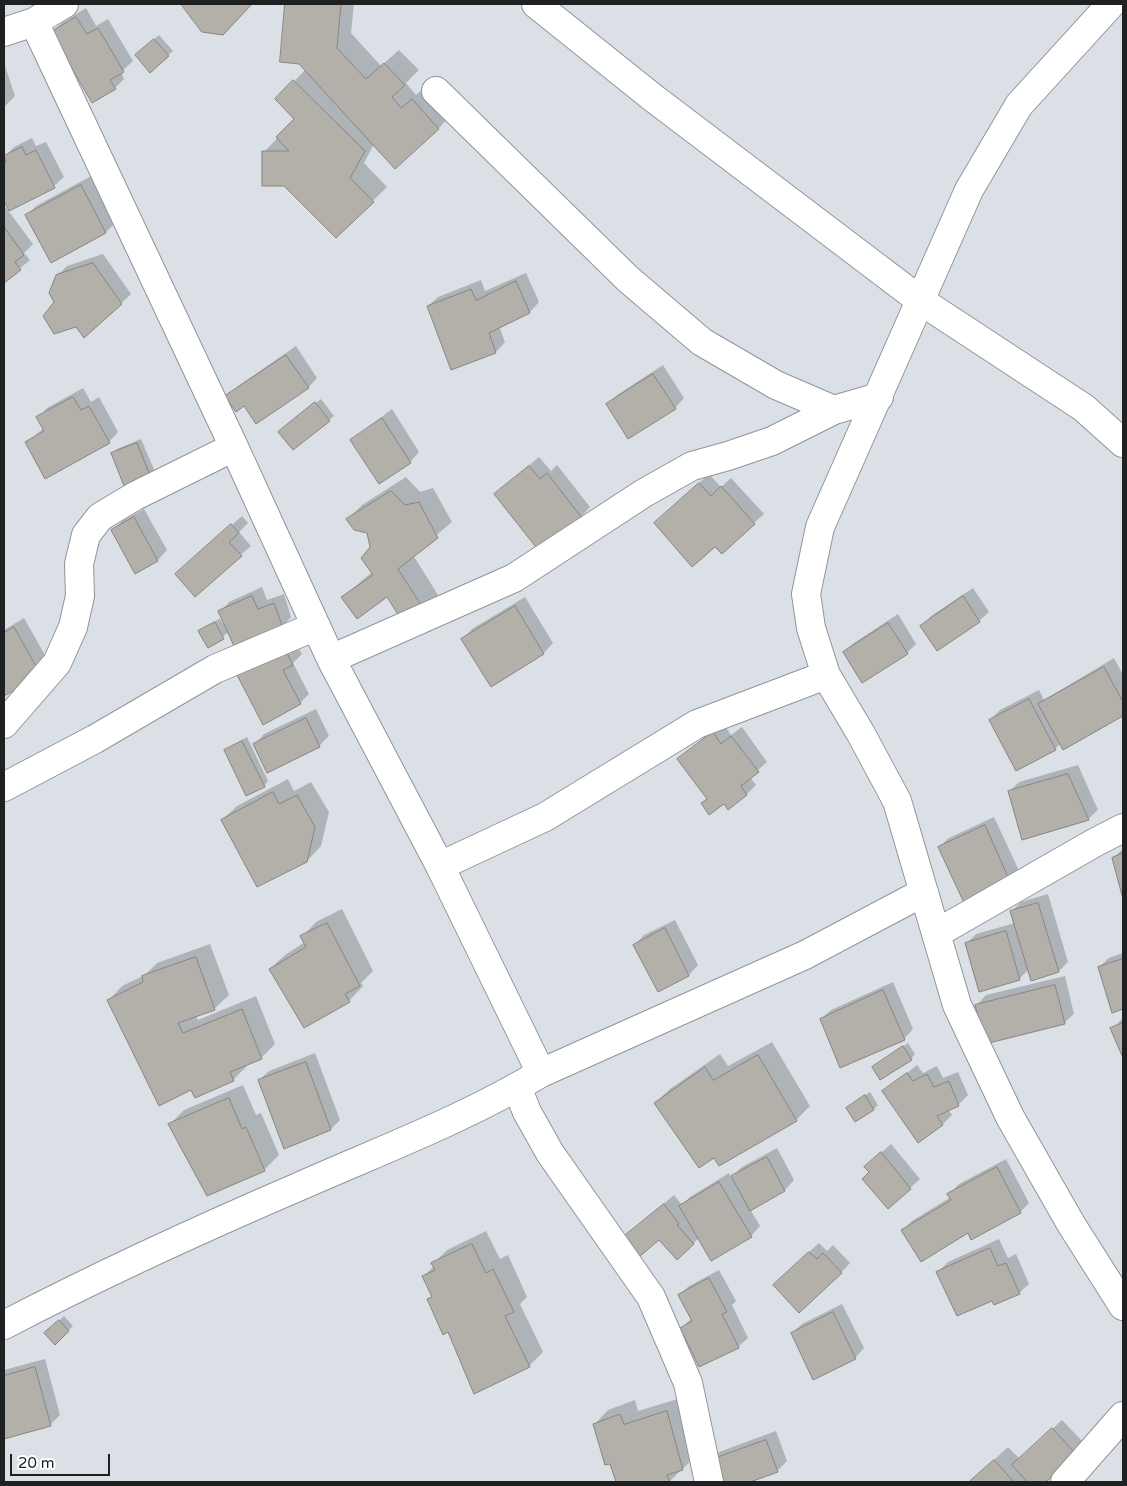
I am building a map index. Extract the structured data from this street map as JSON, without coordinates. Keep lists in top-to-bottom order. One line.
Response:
{"scale_bar":"20 m"}
